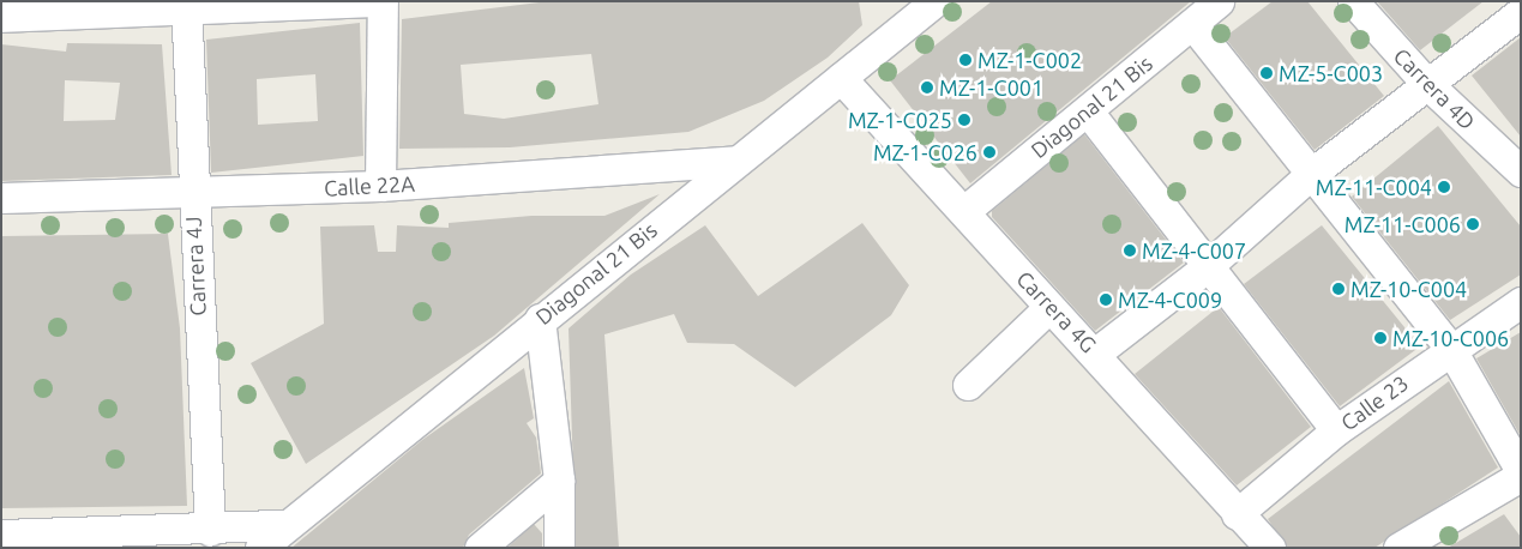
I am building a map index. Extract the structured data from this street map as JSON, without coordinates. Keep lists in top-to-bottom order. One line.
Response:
{"streets":{"street":["Carrera 4D","Diagonal 21 Bis","Calle 22A","Carrera 4J","Carrera 4G","Calle 23"]},"crossings":[["Diagonal 21 Bis","Calle 22A"],["Diagonal 21 Bis","Carrera 4G"],["Calle 22A","Carrera 4J"],["Carrera 4G","Calle 23"]],"places":["MZ-1-C002","MZ-5-C003","MZ-1-C001","MZ-1-C025","MZ-1-C026","MZ-11-C004","MZ-11-C006","MZ-4-C007","MZ-10-C004","MZ-4-C009","MZ-10-C006"]}
